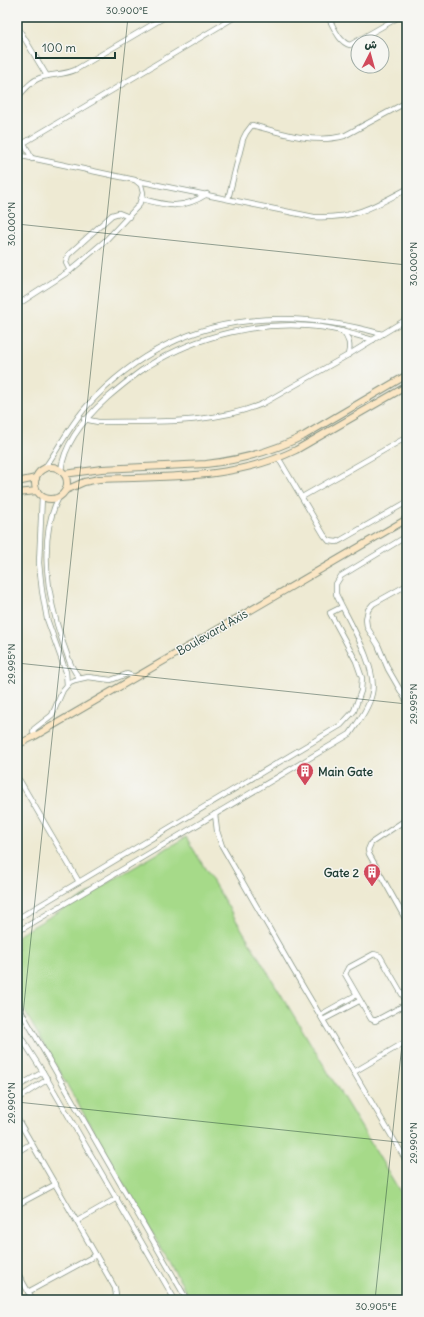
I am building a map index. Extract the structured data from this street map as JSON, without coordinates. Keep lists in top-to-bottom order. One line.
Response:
{"streets":{"street":["Boulevard Axis"]},"places":{"building":["Main Gate","Gate 2"]},"scale_bar":"100 m","north":"top","coordinates":["30.900°E","30.000°N","29.995°N","29.990°N","30.905°E"]}
